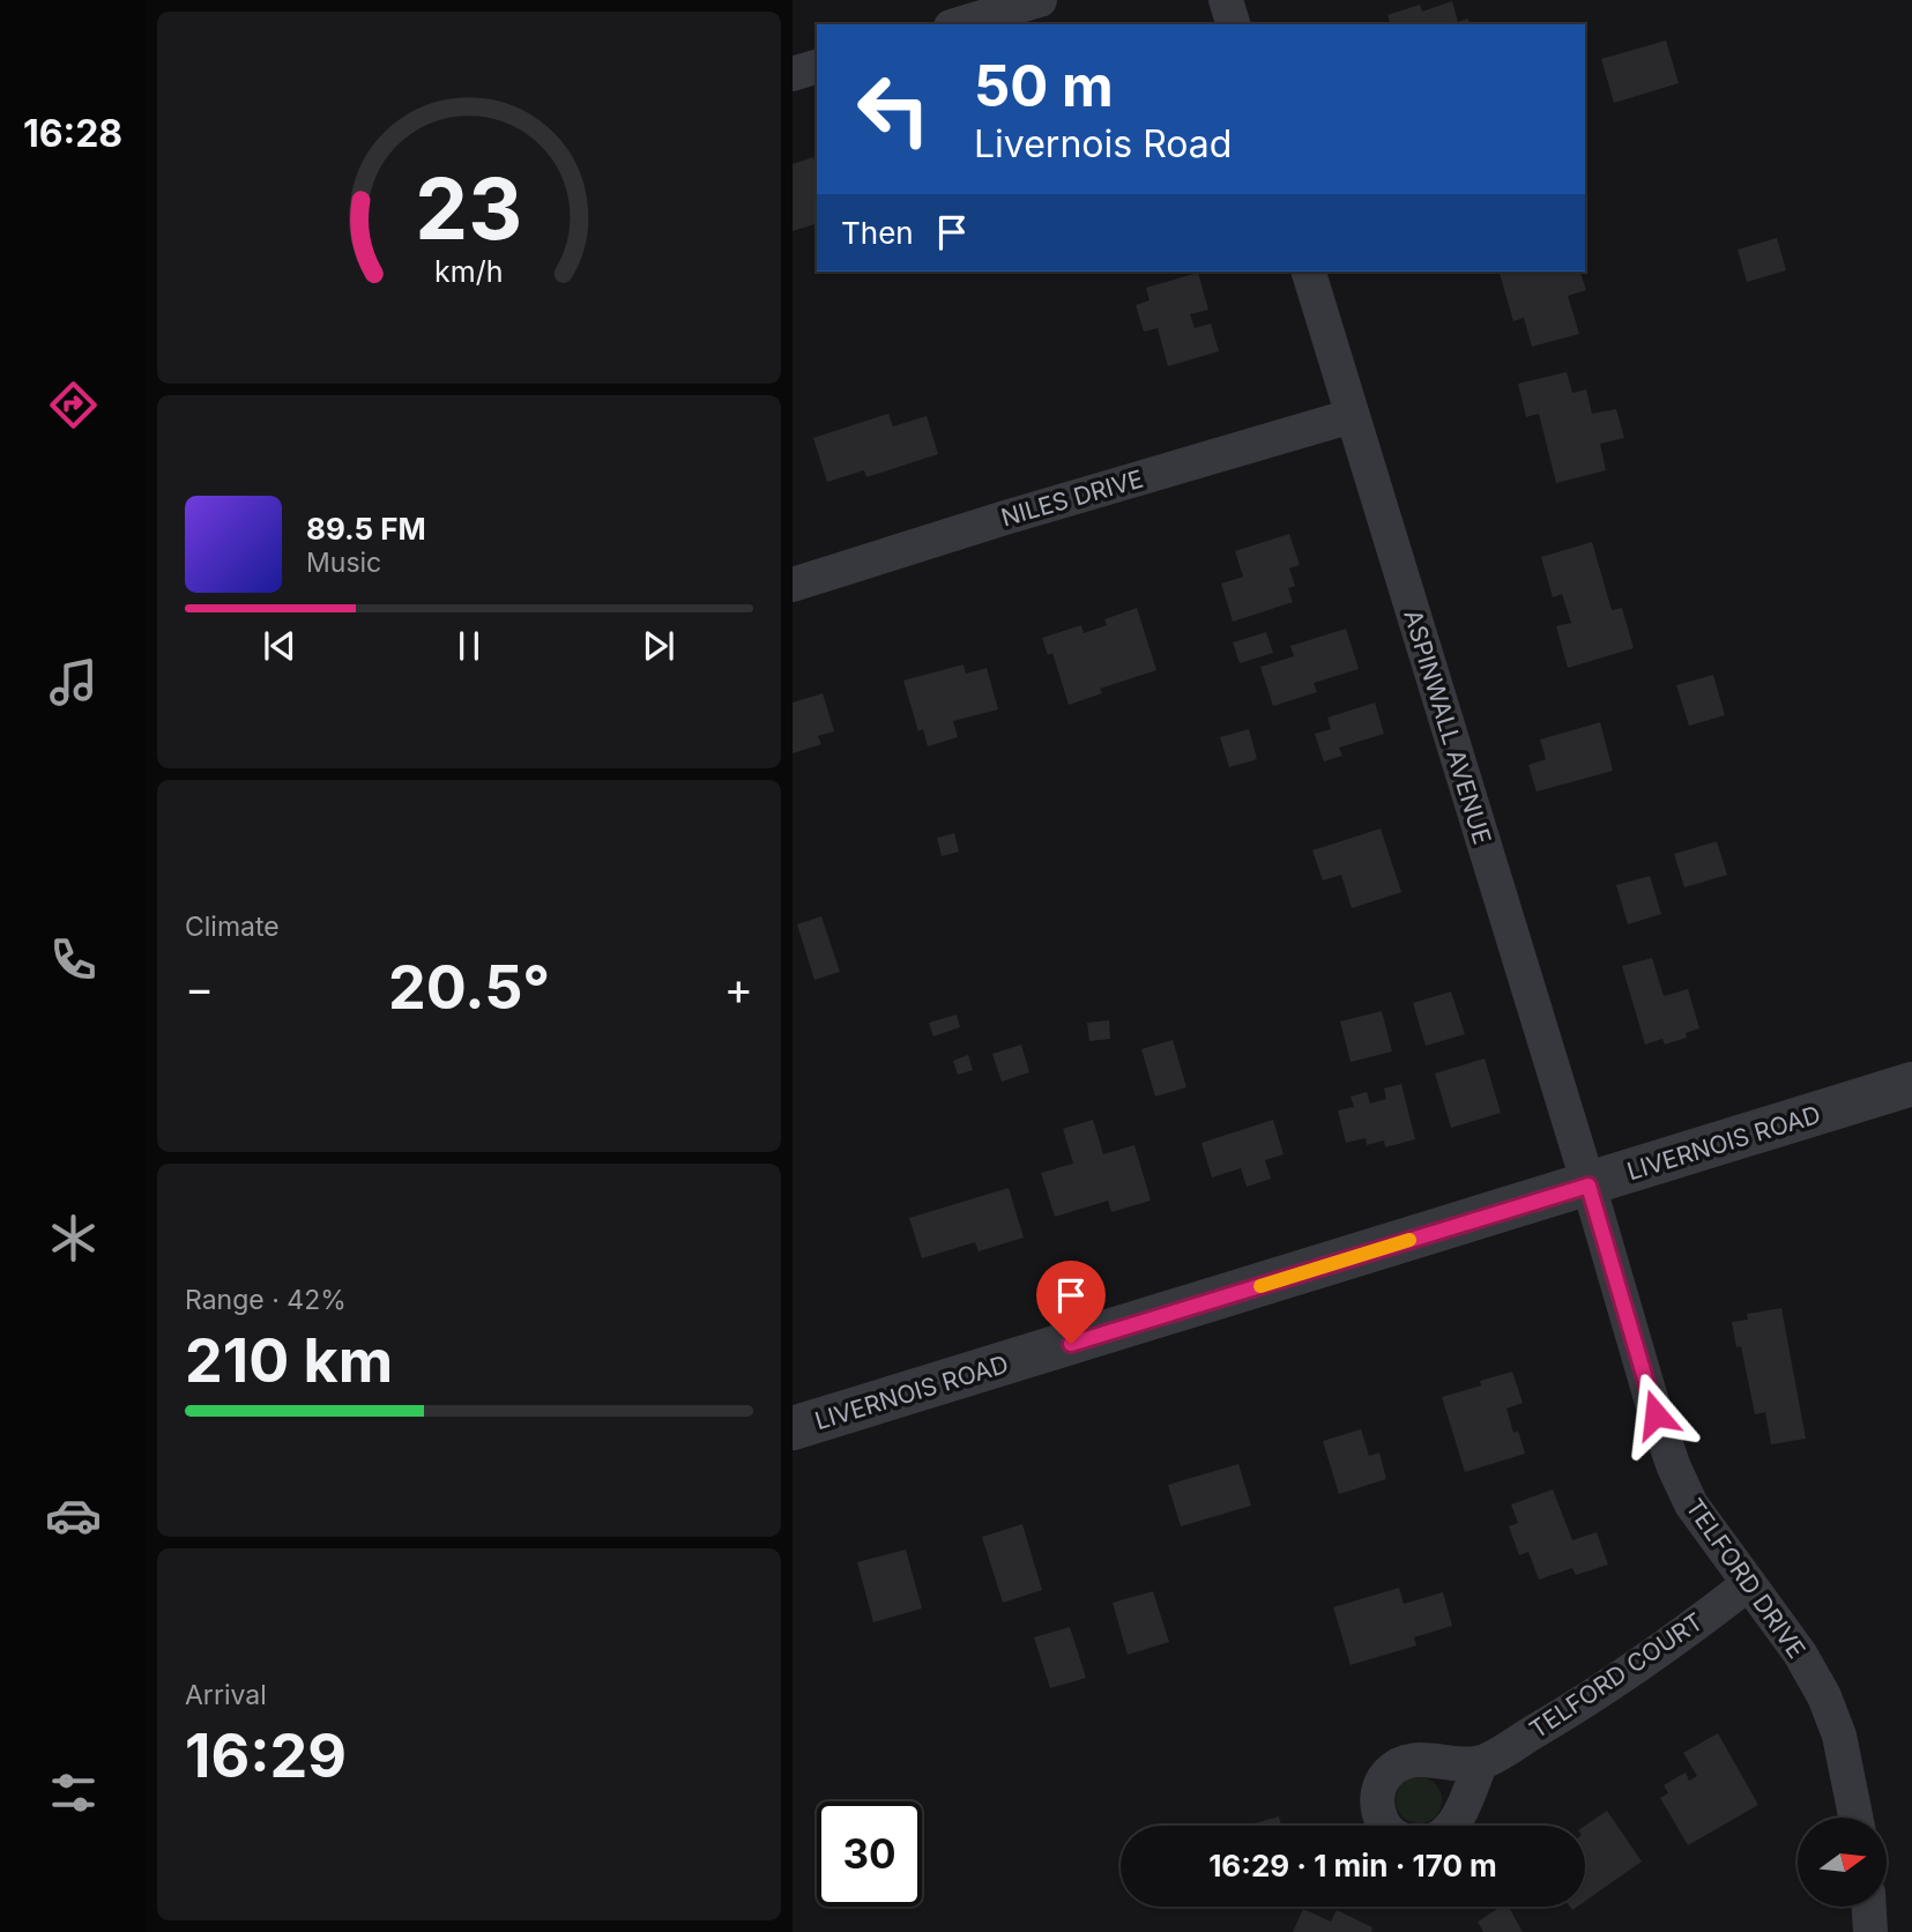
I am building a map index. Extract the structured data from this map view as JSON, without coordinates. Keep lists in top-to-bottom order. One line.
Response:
{"streets":{"street":["NILES DRIVE","ASPINWALL AVENUE","LIVERNOIS ROAD","TELFORD DRIVE","TELFORD COURT"]},"crossings":[["NILES DRIVE","ASPINWALL AVENUE"],["ASPINWALL AVENUE","LIVERNOIS ROAD"],["ASPINWALL AVENUE","TELFORD DRIVE"],["LIVERNOIS ROAD","TELFORD DRIVE"],["TELFORD DRIVE","TELFORD COURT"]],"north":"right","page":{"tabs":"16:28","turn":["50 m","Livernois Road"],"then":"Then","song":["89.5 FM","Music"],"tile":["Climate",["Range · 42%","210 km"],["Arrival","16:29"]],"heat":["−","20.5°","+"],"limit":"30","trip":"16:29 · 1 min · 170 m","gauge":["23","km/h"]}}
